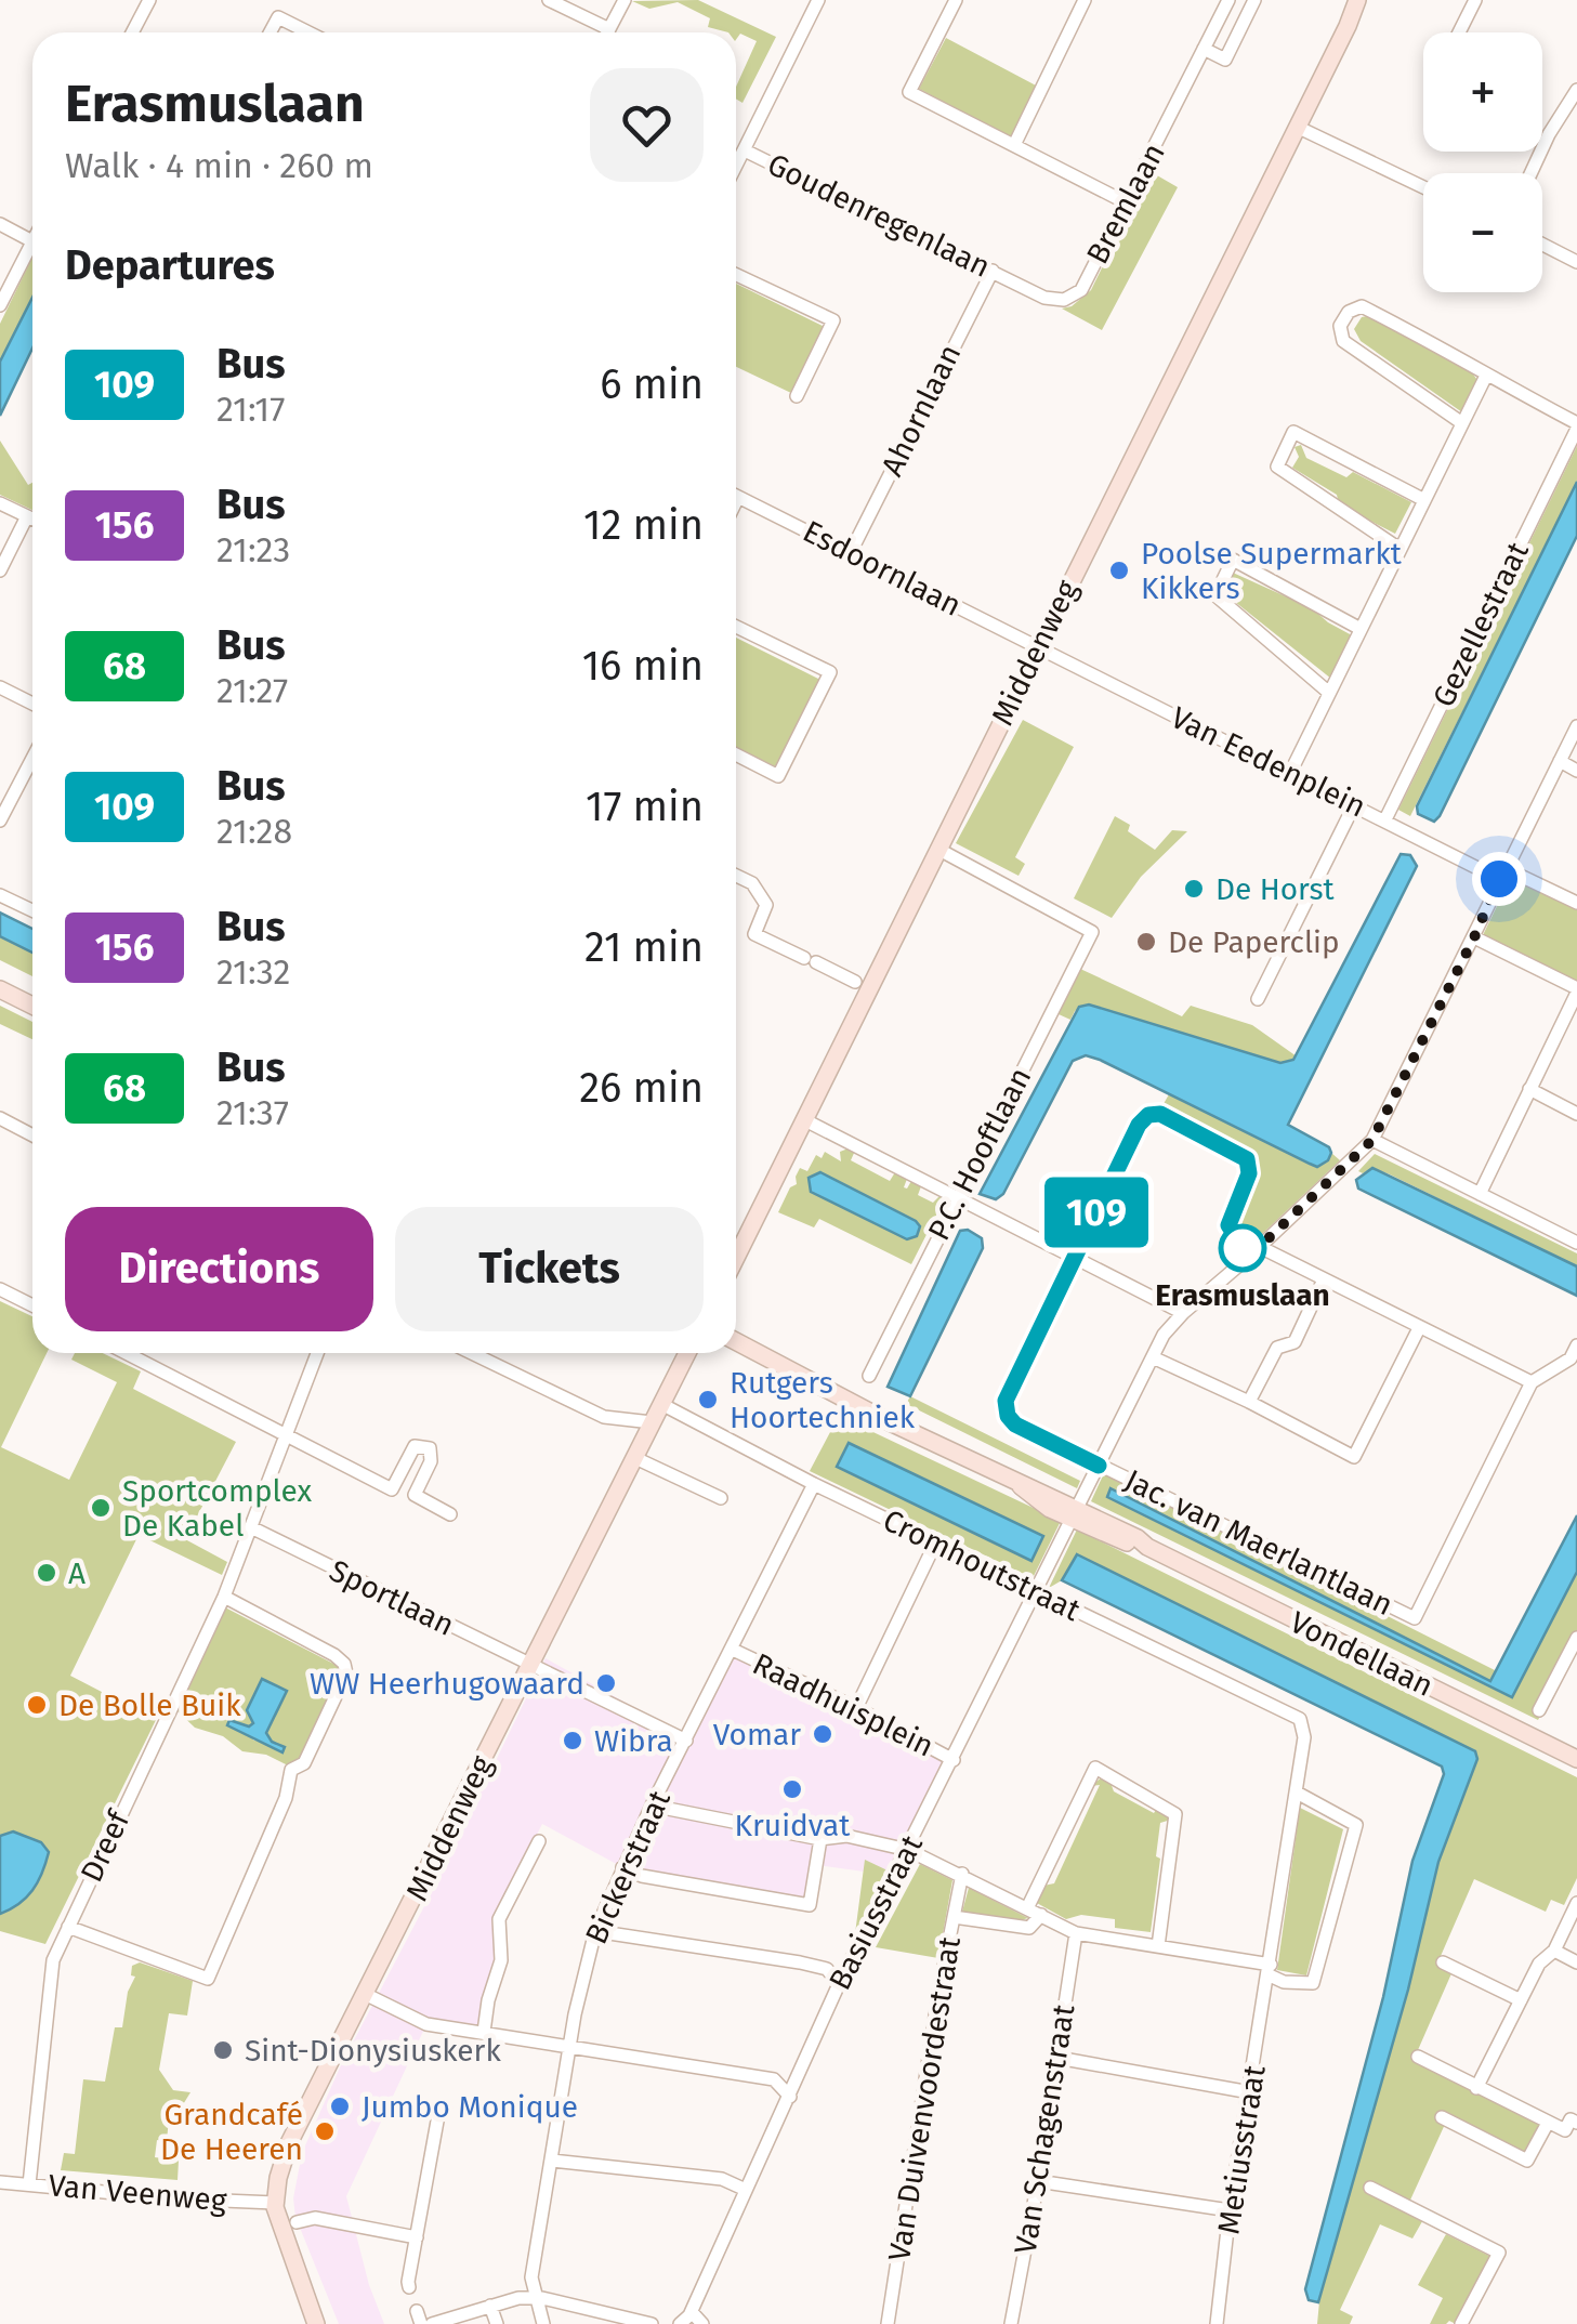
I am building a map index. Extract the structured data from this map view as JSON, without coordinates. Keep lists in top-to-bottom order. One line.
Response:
{"streets":{"street":["Bremlaan","Goudenregenlaan","Ahornlaan","Esdoornlaan","Gezellestraat","Middenweg","Van Eedenplein","P.C. Hooftlaan","Jac. van Maerlantlaan","Cromhoutstraat","Sportlaan","Vondellaan","Raadhuisplein","Dreef","Bickerstraat","Basiusstraat","Van Duivenvoordestraat","Van Schagenstraat","Metiusstraat","Van Veenweg"]},"crossings":[["Bremlaan","Goudenregenlaan"],["Goudenregenlaan","Ahornlaan"],["Ahornlaan","Esdoornlaan"],["Esdoornlaan","Middenweg"],["Esdoornlaan","Van Eedenplein"],["Gezellestraat","Van Eedenplein"],["Middenweg","Van Eedenplein"],["Middenweg","P.C. Hooftlaan"],["Middenweg","Cromhoutstraat"],["Middenweg","Sportlaan"],["Middenweg","Van Veenweg"],["Cromhoutstraat","Bickerstraat"],["Cromhoutstraat","Basiusstraat"],["Cromhoutstraat","Metiusstraat"],["Sportlaan","Dreef"],["Sportlaan","Bickerstraat"],["Vondellaan","Basiusstraat"],["Raadhuisplein","Bickerstraat"],["Raadhuisplein","Basiusstraat"],["Dreef","Van Veenweg"]],"places":["Poolse Supermarkt Kikkers","De Horst","De Paperclip","Erasmuslaan","Rutgers Hoortechniek","Sportcomplex De Kabel","A","WW Heerhugowaard","De Bolle Buik","Vomar","Wibra","Kruidvat","Sint-Dionysiuskerk","Jumbo Monique","Grandcafé De Heeren"],"lines":["bus line 109"],"page":{"on_map":"109","map_buttons":["+","−"],"heading":[["Erasmuslaan","Walk · 4 min · 260 m"],"Departures"],"list":[{"mark":"109","name":"Bus","note":"21:17","value":"6 min"},{"mark":"156","name":"Bus","note":"21:23","value":"12 min"},{"mark":"68","name":"Bus","note":"21:27","value":"16 min"},{"mark":"109","name":"Bus","note":"21:28","value":"17 min"},{"mark":"156","name":"Bus","note":"21:32","value":"21 min"},{"mark":"68","name":"Bus","note":"21:37","value":"26 min"}],"buttons":["Directions","Tickets"]}}
